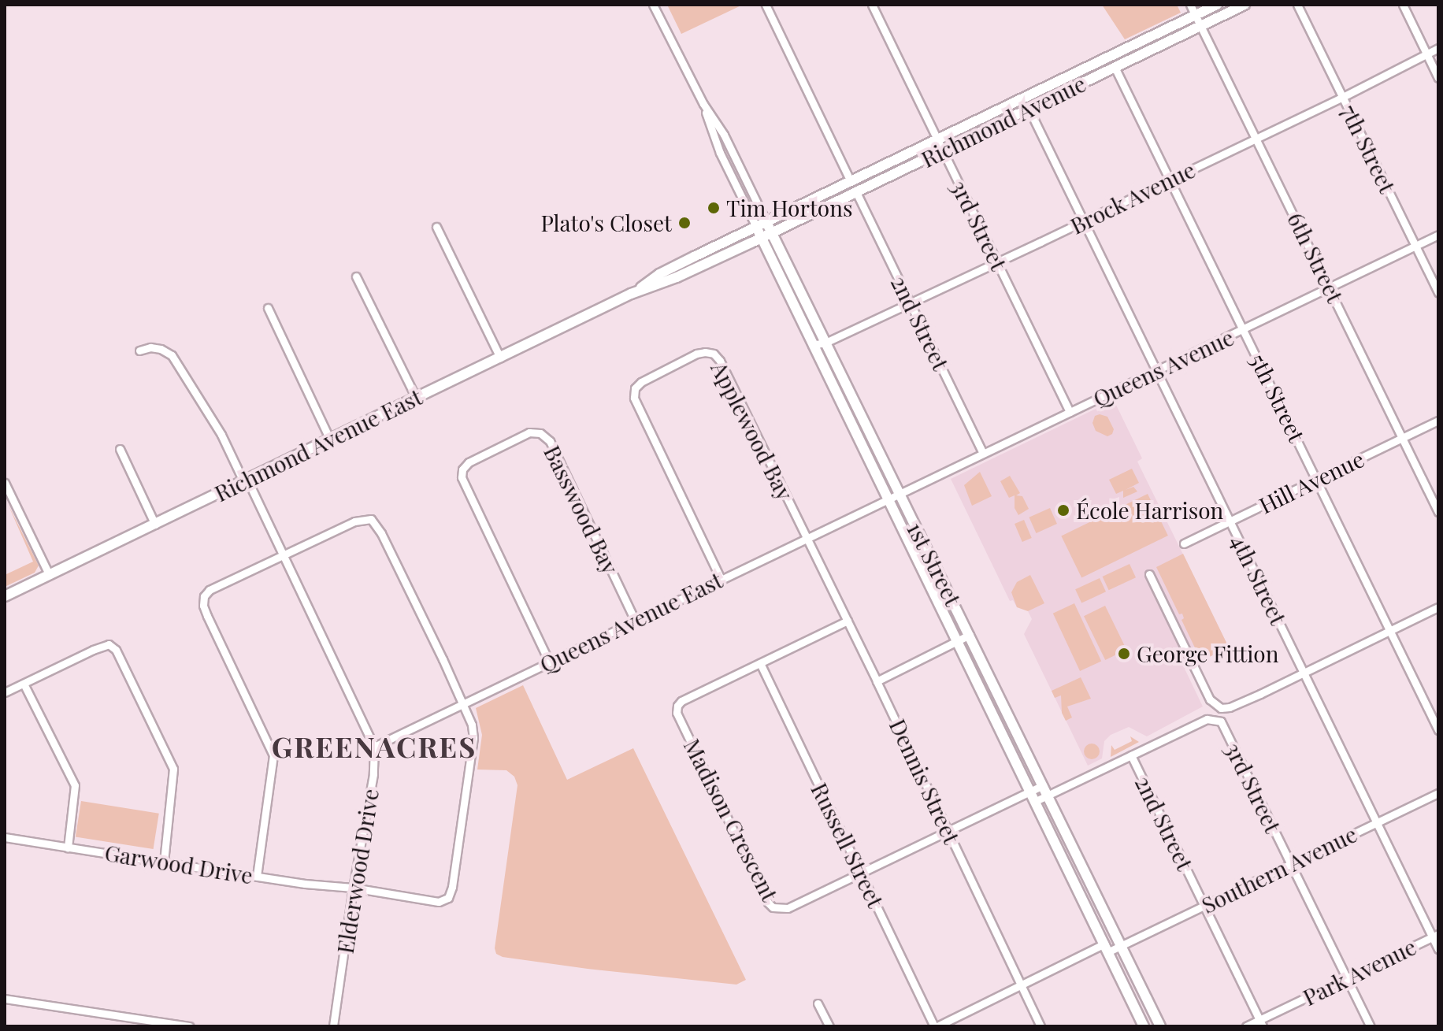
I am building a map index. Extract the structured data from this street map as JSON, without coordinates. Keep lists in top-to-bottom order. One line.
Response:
{"streets":{"main road":["Richmond Avenue","Richmond Avenue East","1st Street"],"street":["7th Street","Brock Avenue","3rd Street","6th Street","2nd Street","Queens Avenue","5th Street","Applewood Bay","Hill Avenue","Basswood Bay","4th Street","Queens Avenue East","Dennis Street","Madison Crescent","Russell Street","Garwood Drive","Southern Avenue","Elderwood Drive","Park Avenue"]},"crossings":[["Richmond Avenue","3rd Street"],["Richmond Avenue","6th Street"],["Richmond Avenue","2nd Street"],["Richmond Avenue","5th Street"],["Richmond Avenue","Richmond Avenue East"],["Richmond Avenue","1st Street"],["Richmond Avenue","4th Street"],["7th Street","Brock Avenue"],["7th Street","Queens Avenue"],["Brock Avenue","3rd Street"],["Brock Avenue","6th Street"],["Brock Avenue","2nd Street"],["Brock Avenue","5th Street"],["Brock Avenue","1st Street"],["Brock Avenue","4th Street"],["3rd Street","2nd Street"],["3rd Street","Queens Avenue"],["3rd Street","Southern Avenue"],["3rd Street","Park Avenue"],["6th Street","Queens Avenue"],["6th Street","Hill Avenue"],["2nd Street","Queens Avenue"],["2nd Street","Southern Avenue"],["2nd Street","Park Avenue"],["Queens Avenue","5th Street"],["Queens Avenue","1st Street"],["Queens Avenue","4th Street"],["Queens Avenue","Queens Avenue East"],["5th Street","Hill Avenue"],["Applewood Bay","Queens Avenue East"],["Applewood Bay","Dennis Street"],["Richmond Avenue East","1st Street"],["Richmond Avenue East","Elderwood Drive"],["Hill Avenue","4th Street"],["Basswood Bay","Queens Avenue East"],["1st Street","Queens Avenue East"],["1st Street","Madison Crescent"],["1st Street","Southern Avenue"],["4th Street","Southern Avenue"],["4th Street","Park Avenue"],["Queens Avenue East","Dennis Street"],["Queens Avenue East","Garwood Drive"],["Queens Avenue East","Elderwood Drive"],["Dennis Street","Madison Crescent"],["Dennis Street","Southern Avenue"],["Madison Crescent","Russell Street"],["Russell Street","Southern Avenue"],["Garwood Drive","Elderwood Drive"]],"districts":["GREENACRES"],"places":["Tim Hortons","Plato's Closet","École Harrison","George Fittion"]}
